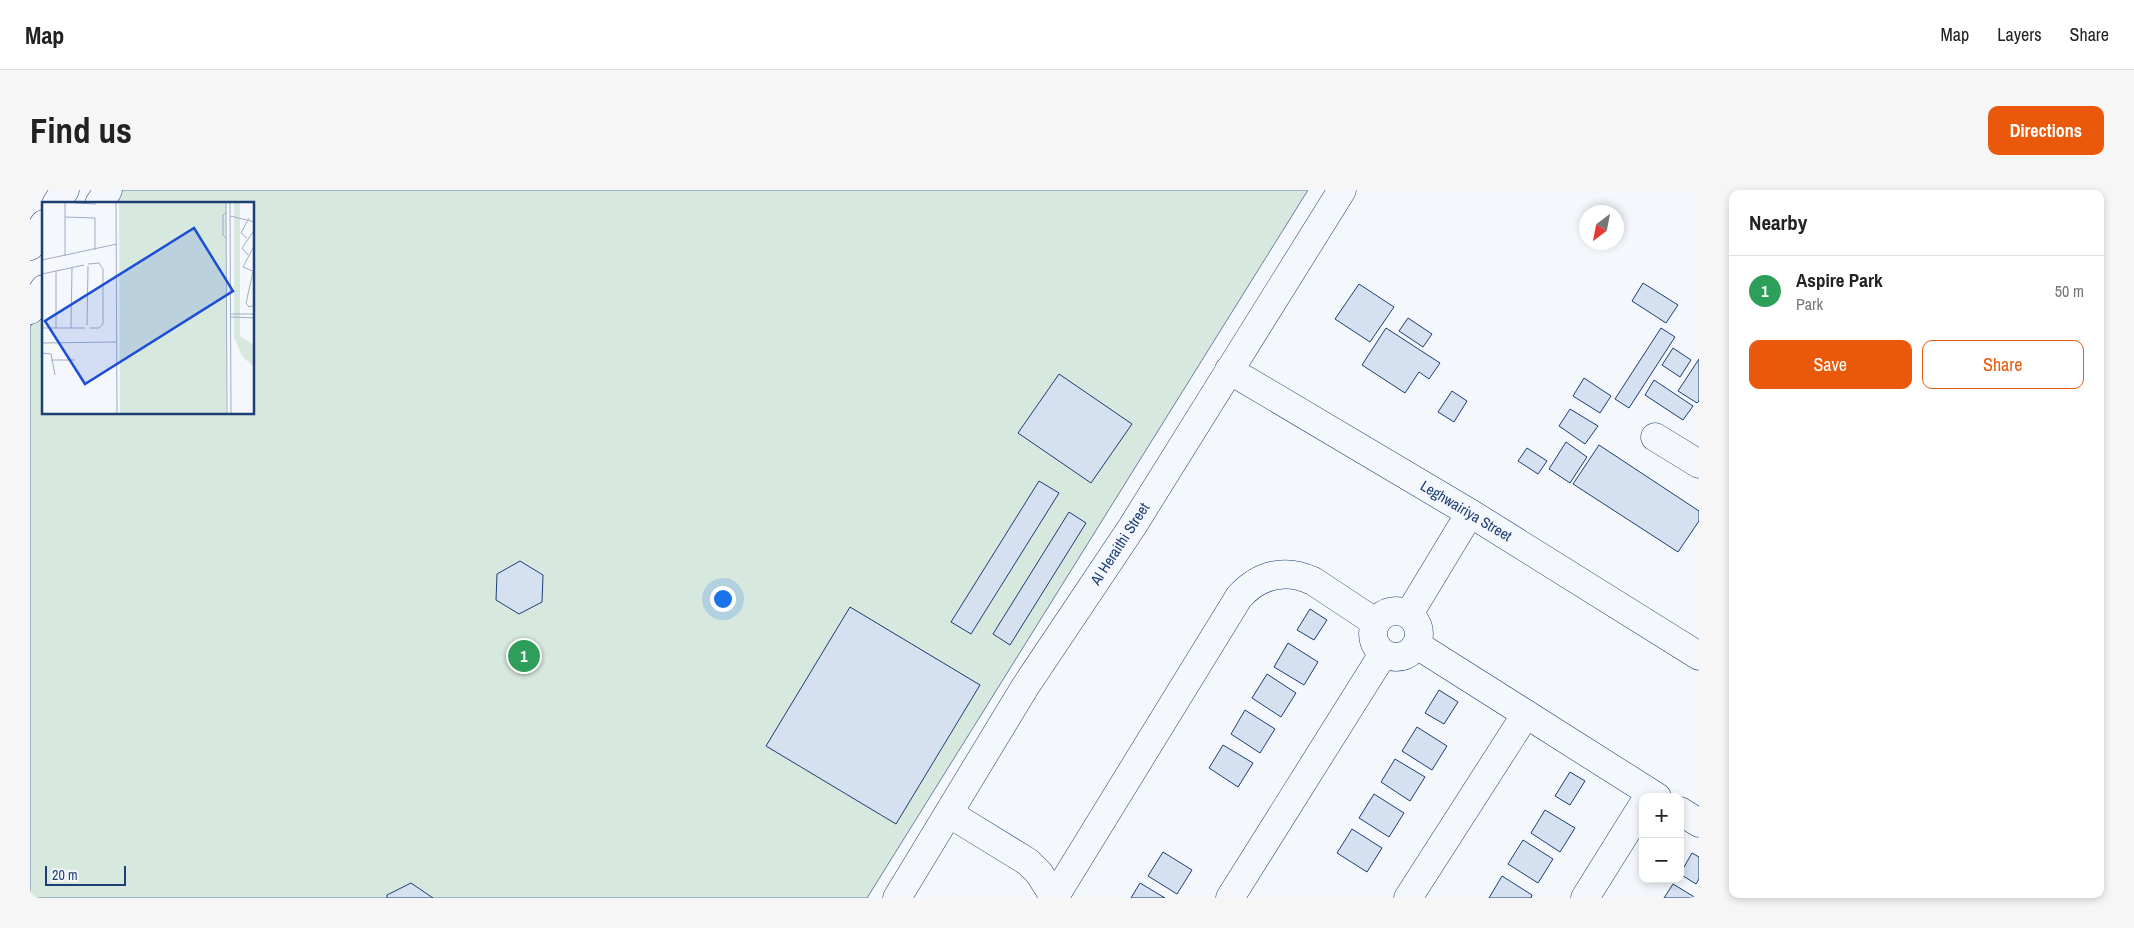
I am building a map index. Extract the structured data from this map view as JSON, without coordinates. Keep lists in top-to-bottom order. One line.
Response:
{"streets":{"street":["Leghwairiya Street","Al Heraithi Street"]},"crossings":[["Leghwairiya Street","Al Heraithi Street"]],"scale_bar":"20 m","north":"bottom left","page":{"header":"Map","nav":["Map","Layers","Share"],"buttons":["Directions",["Save","Share"]],"title":"Find us","heading":"Nearby","list":[{"mark":"1","name":"Aspire Park","note":"Park","value":"50 m"}],"pins":"1","map_buttons":["+","−"],"scale":"20 m"}}
